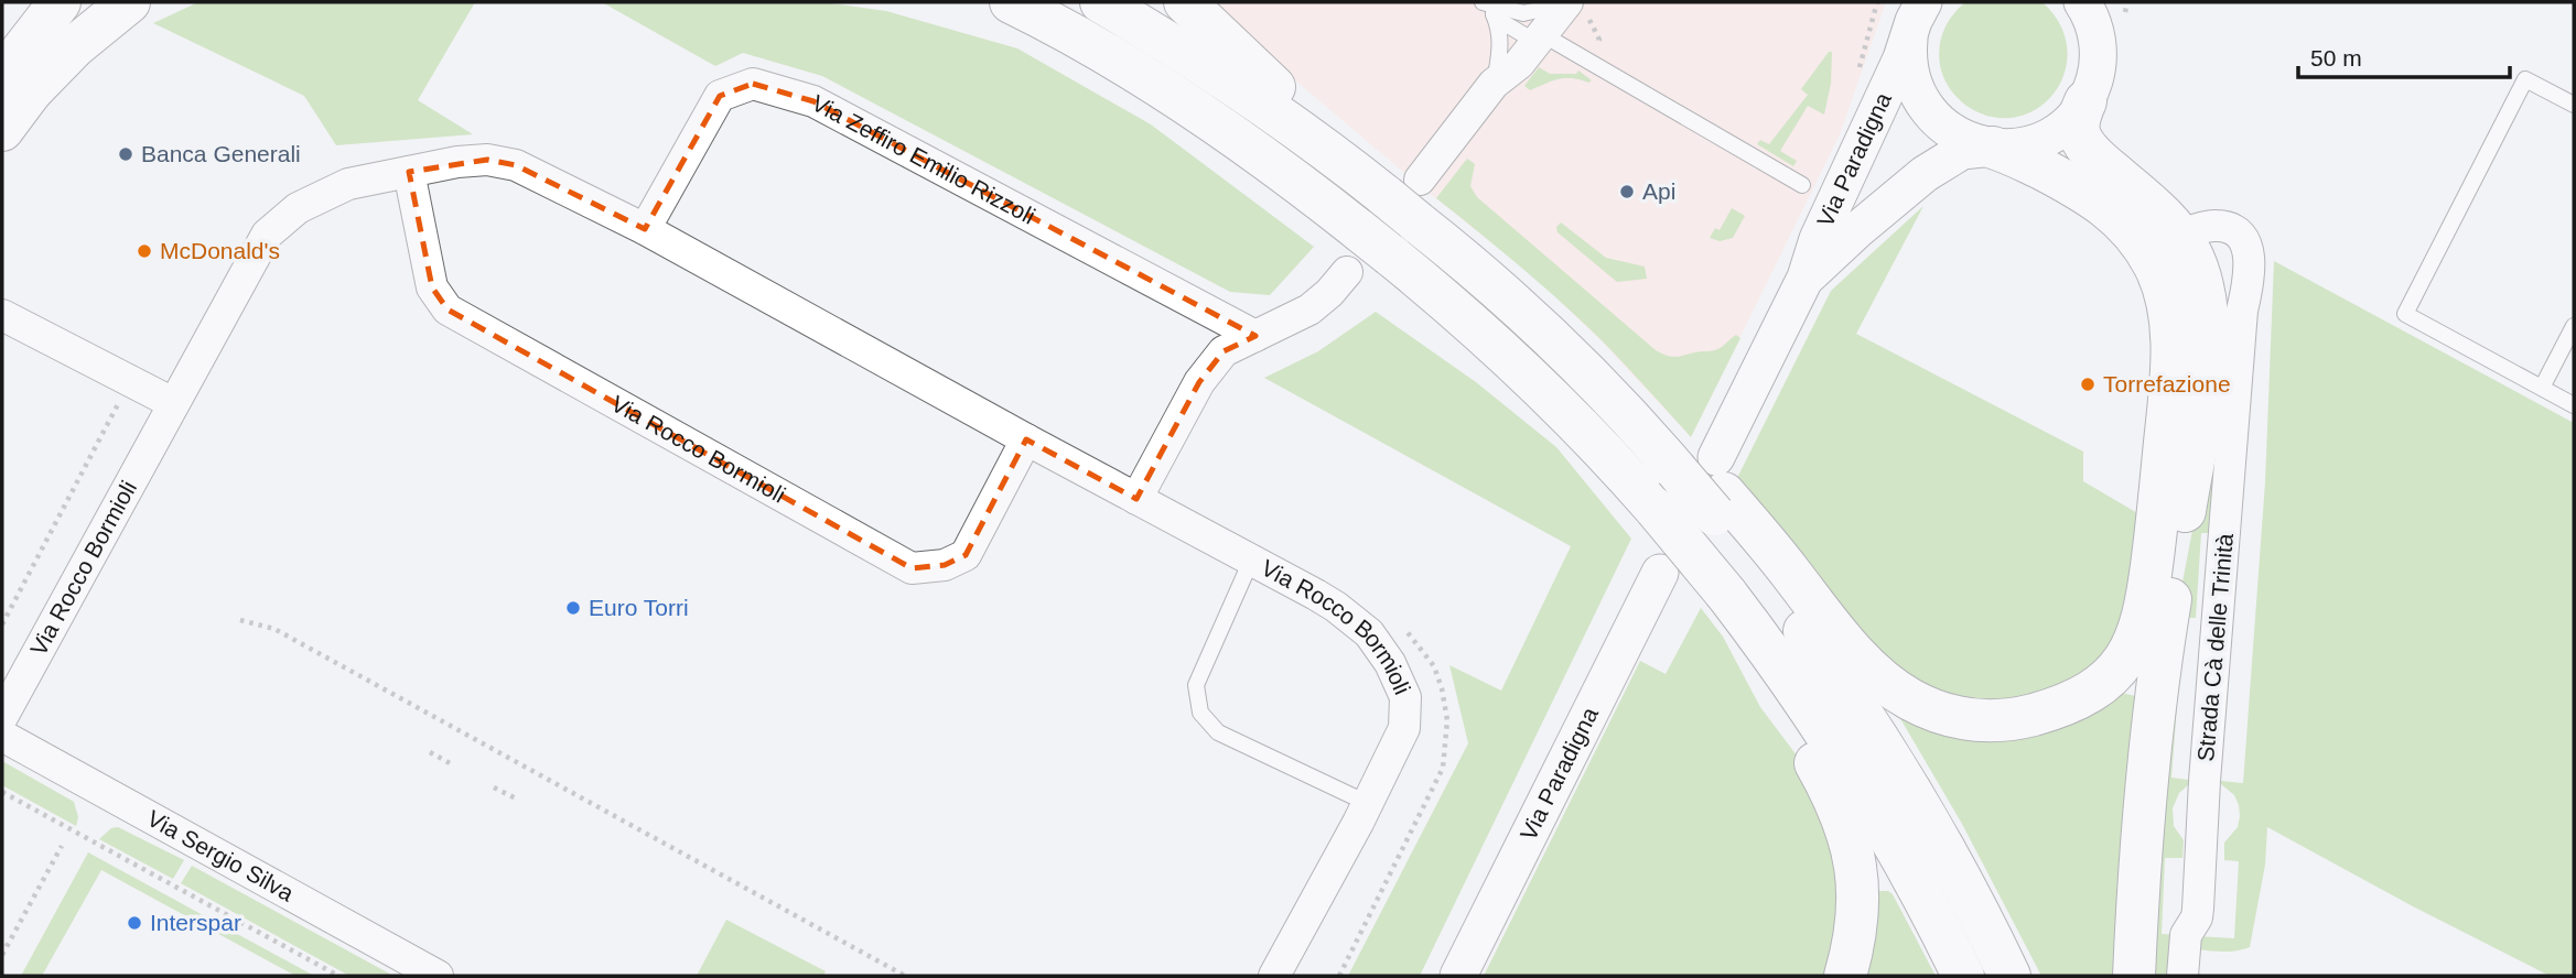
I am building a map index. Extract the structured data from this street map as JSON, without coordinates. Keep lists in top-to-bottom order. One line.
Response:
{"streets":{"street":["Via Paradigna","Via Zeffiro Emilio Rizzoli","Via Rocco Bormioli","Strada Cà delle Trinità","Via Sergio Silva"]},"crossings":[["Via Zeffiro Emilio Rizzoli","Via Rocco Bormioli"]],"places":["Banca Generali","Api","McDonald's","Torrefazione","Euro Torri","Interspar"],"scale_bar":"50 m"}
